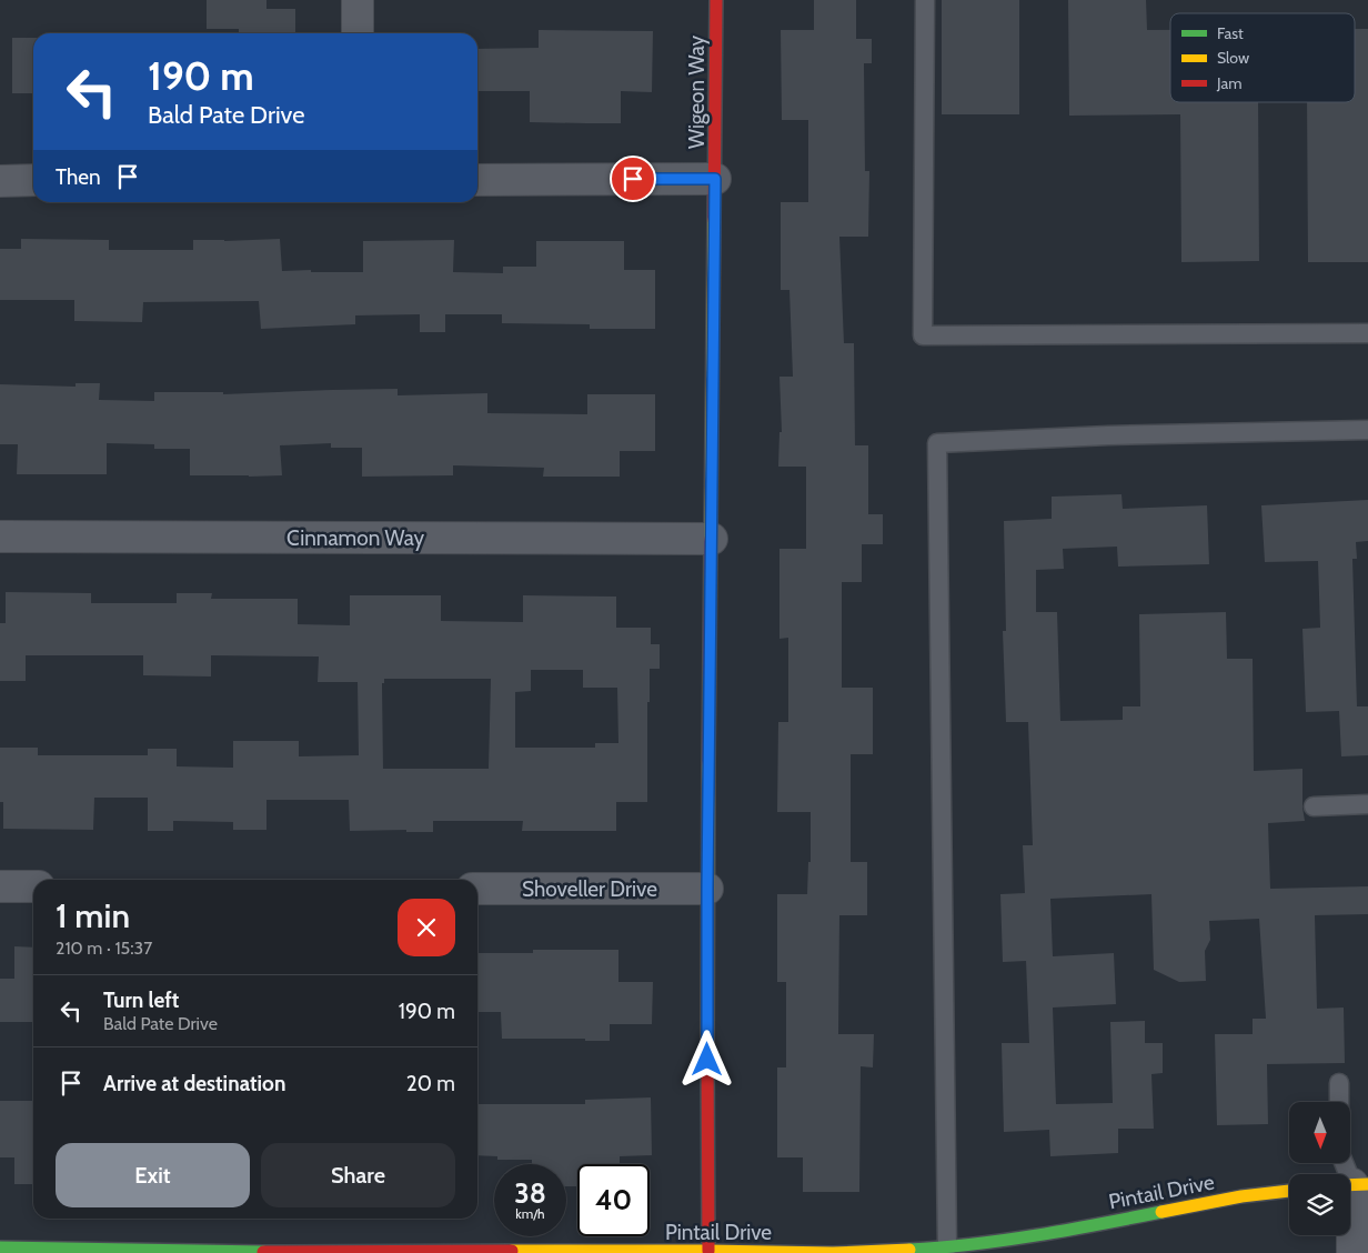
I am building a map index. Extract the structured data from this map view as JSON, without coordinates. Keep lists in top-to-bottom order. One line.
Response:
{"streets":{"street":["Wigeon Way","Cinnamon Way","Shoveller Drive","Pintail Drive"]},"crossings":[["Wigeon Way","Cinnamon Way"],["Wigeon Way","Shoveller Drive"],["Wigeon Way","Pintail Drive"]],"legend":["Fast","Slow","Jam"],"north":"bottom","page":{"turn":["190 m","Bald Pate Drive"],"then":"Then","heading":["1 min","210 m · 15:37"],"list":[{"name":"Turn left","note":"Bald Pate Drive","value":"190 m"},{"name":"Arrive at destination","value":"20 m"}],"buttons":["Exit","Share"],"speed":"38 km/h","limit":"40"}}
